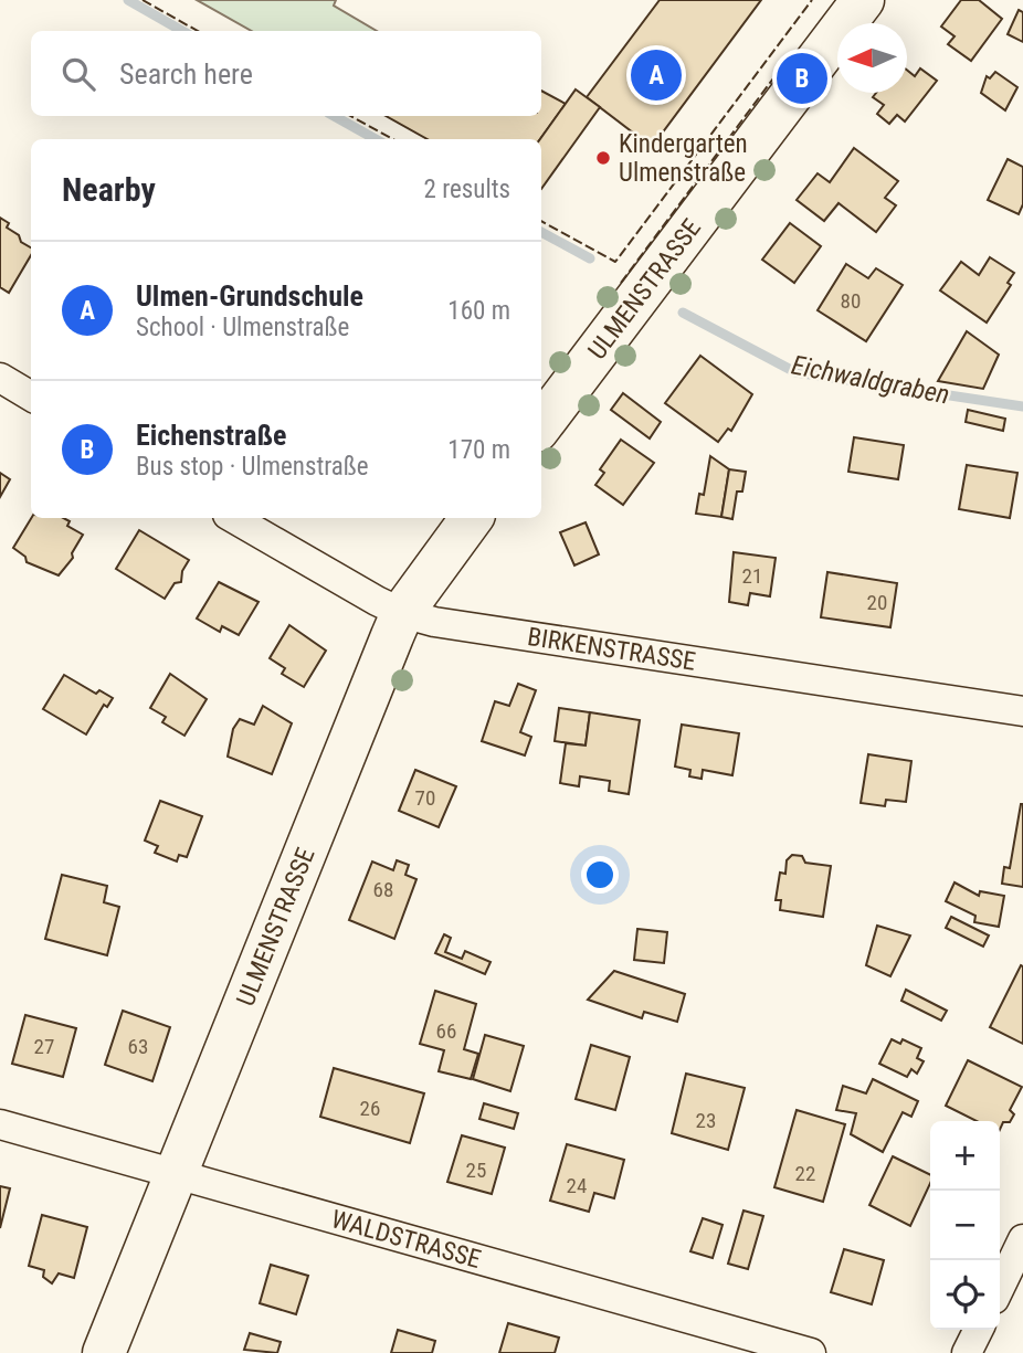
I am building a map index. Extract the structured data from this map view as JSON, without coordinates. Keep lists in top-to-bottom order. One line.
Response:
{"streets":{"street":["ULMENSTRASSE","BIRKENSTRASSE","WALDSTRASSE"]},"crossings":[["ULMENSTRASSE","BIRKENSTRASSE"],["ULMENSTRASSE","WALDSTRASSE"]],"water":["Eichwaldgraben"],"places":["Kindergarten Ulmenstraße"],"house_numbers":["80","21","20","70","68","66","27","63","26","23","25","22","24"],"north":"left","page":{"search":"Search here","pins":["A","B"],"heading":["Nearby","2 results"],"list":[{"mark":"A","name":"Ulmen-Grundschule","note":"School · Ulmenstraße","value":"160 m"},{"mark":"B","name":"Eichenstraße","note":"Bus stop · Ulmenstraße","value":"170 m"}],"map_buttons":["+","−"]}}
